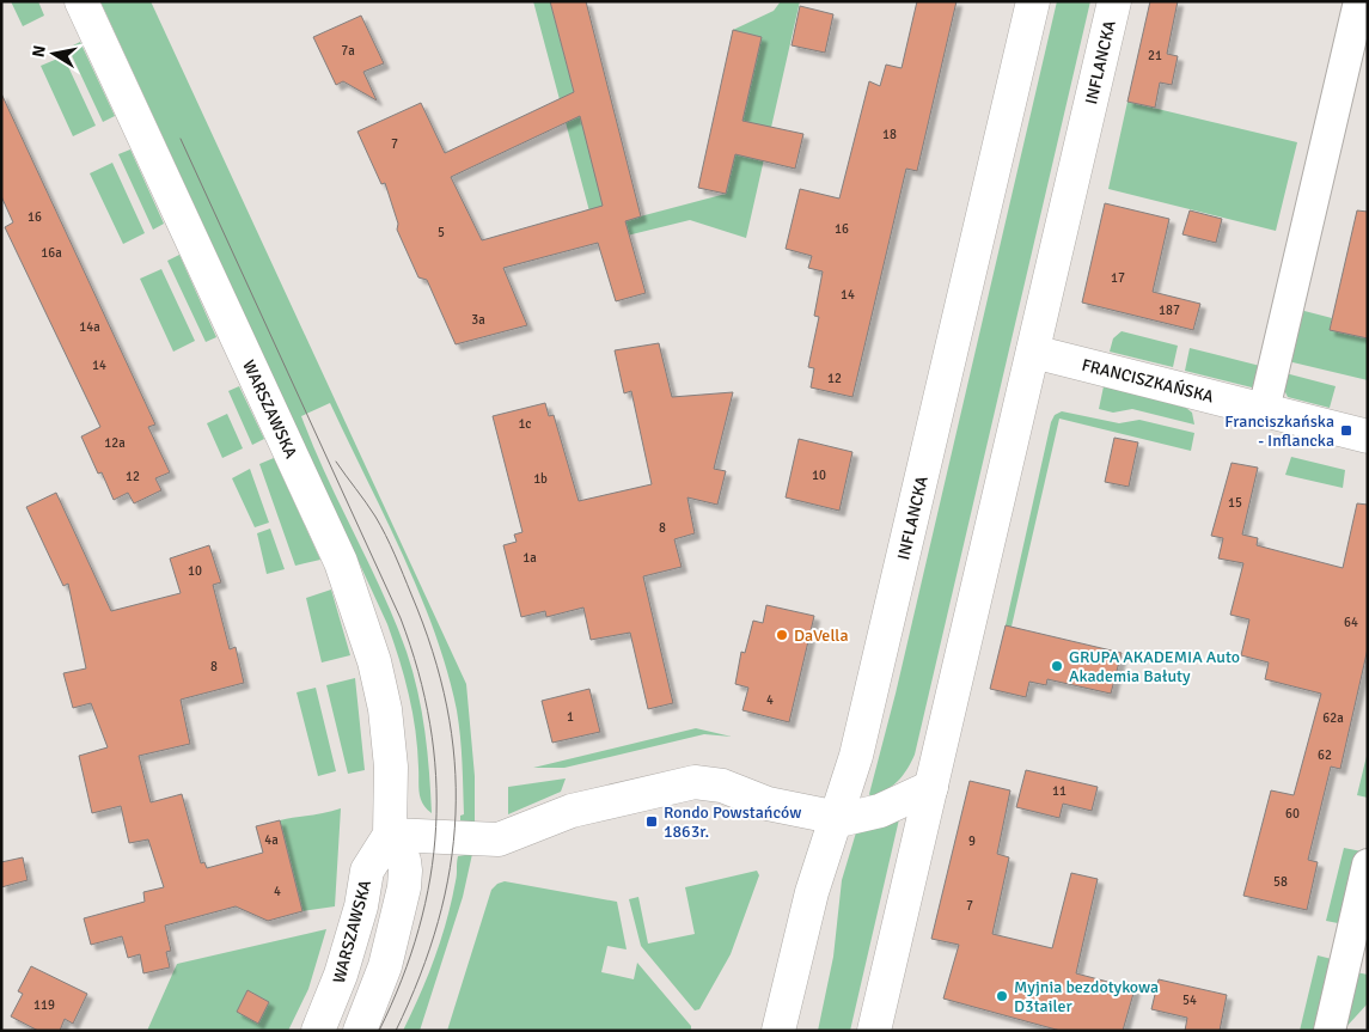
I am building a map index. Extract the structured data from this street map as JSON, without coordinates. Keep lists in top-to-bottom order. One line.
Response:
{"streets":{"street":["INFLANCKA","FRANCISZKAŃSKA","WARSZAWSKA"]},"crossings":[["INFLANCKA","FRANCISZKAŃSKA"]],"places":{"transit":["Franciszkańska - Inflancka","Rondo Powstańców 1863r."],"other":["DaVella","GRUPA AKADEMIA Auto Akademia Bałuty","Myjnia bezdotykowa D3tailer"]},"house_numbers":["7a","21","18","7","16","16","5","16a","17","14","187","3a","14a","14","12","1c","12a","10","12","1b","15","8","1a","10","64","8","4","1","62a","62","11","60","4a","9","58","4","7","54","119"],"north":"left"}
